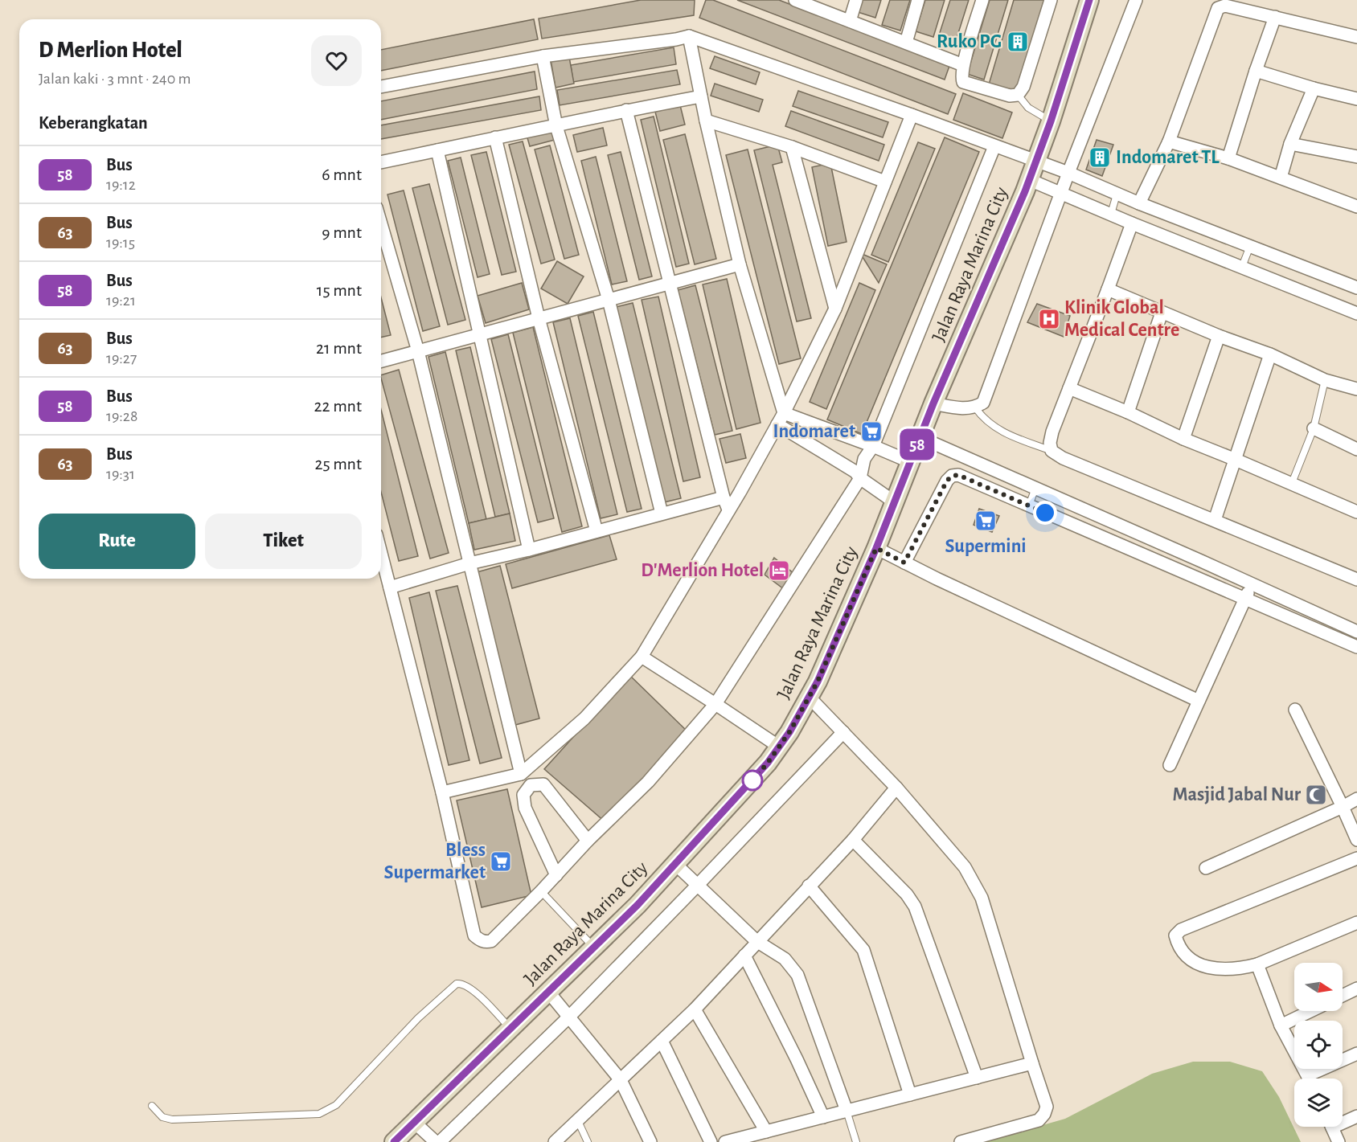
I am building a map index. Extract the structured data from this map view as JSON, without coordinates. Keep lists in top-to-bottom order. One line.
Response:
{"streets":{"main road":["Jalan Raya Marina City"]},"places":{"building":["Ruko PG","Indomaret TL"],"hospital":["Klinik Global Medical Centre"],"supermarket":["Indomaret","Supermini","Bless Supermarket"],"hotel":["D'Merlion Hotel"],"mosque":["Masjid Jabal Nur"]},"lines":["bus line 58"],"north":"right","page":{"on_map":"58","heading":[["D Merlion Hotel","Jalan kaki · 3 mnt · 240 m"],"Keberangkatan"],"list":[{"mark":"58","name":"Bus","note":"19:12","value":"6 mnt"},{"mark":"63","name":"Bus","note":"19:15","value":"9 mnt"},{"mark":"58","name":"Bus","note":"19:21","value":"15 mnt"},{"mark":"63","name":"Bus","note":"19:27","value":"21 mnt"},{"mark":"58","name":"Bus","note":"19:28","value":"22 mnt"},{"mark":"63","name":"Bus","note":"19:31","value":"25 mnt"}],"buttons":["Rute","Tiket"]}}
